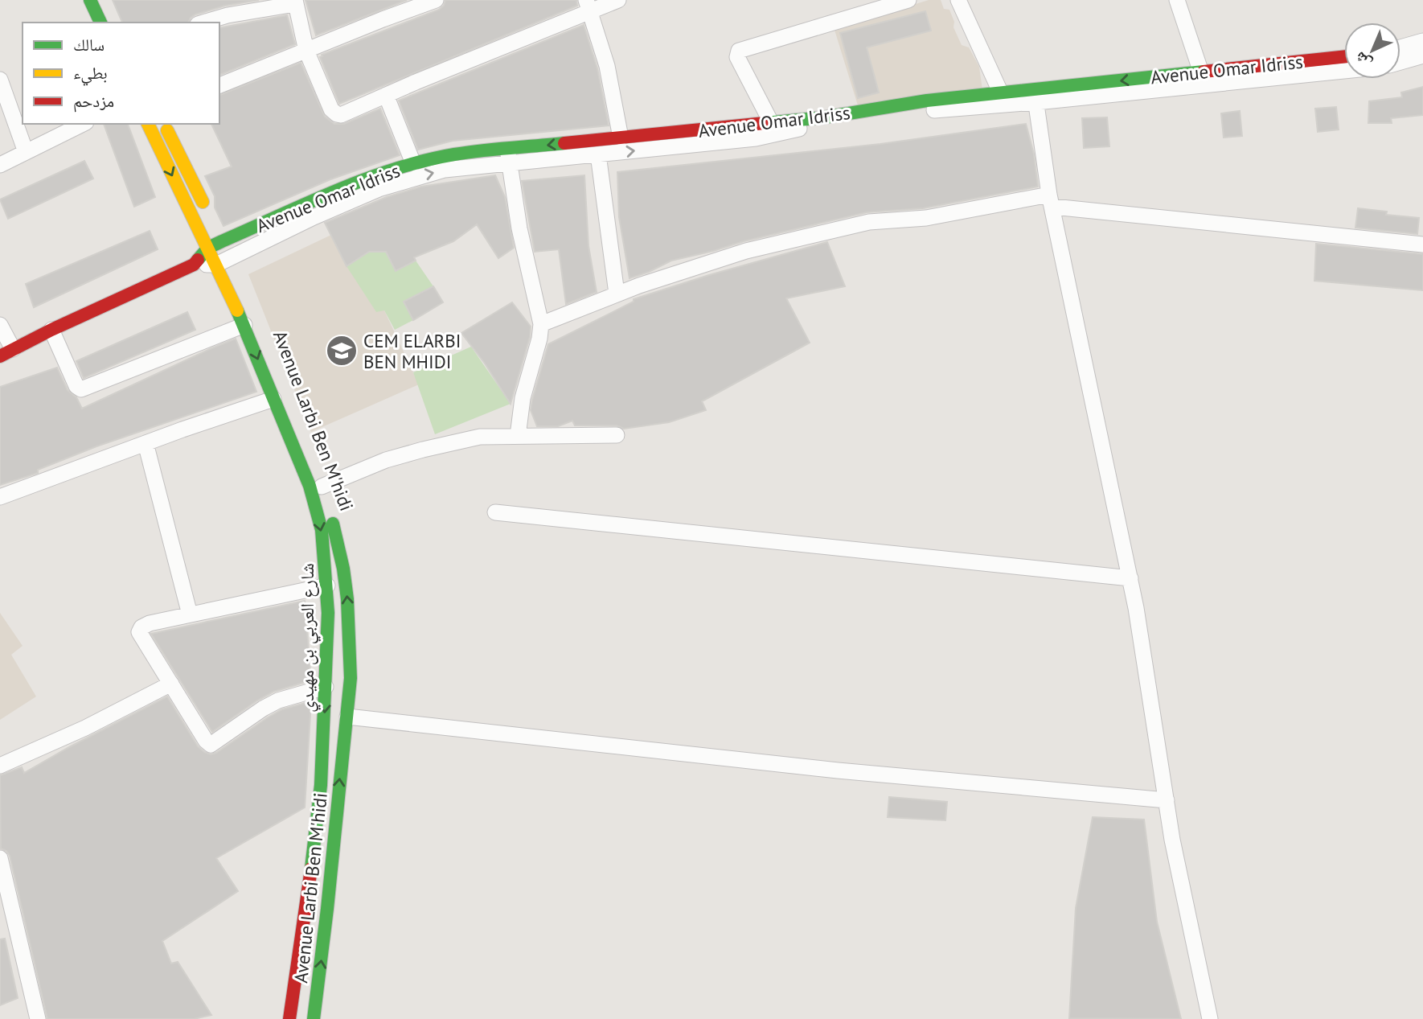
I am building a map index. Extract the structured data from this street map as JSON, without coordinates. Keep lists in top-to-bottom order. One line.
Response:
{"streets":{"main road":["Avenue Omar Idriss","Avenue Larbi Ben M'hidi","شارع العربي بن مهيدي"]},"crossings":[["Avenue Omar Idriss","شارع العربي بن مهيدي"],["Avenue Larbi Ben M'hidi","شارع العربي بن مهيدي"]],"one_way":["Avenue Larbi Ben M'hidi","شارع العربي بن مهيدي"],"places":{"school or university":["CEM ELARBI BEN MHIDI"]},"legend":["سالك","بطيء","مزدحم"],"north":"bottom left"}
